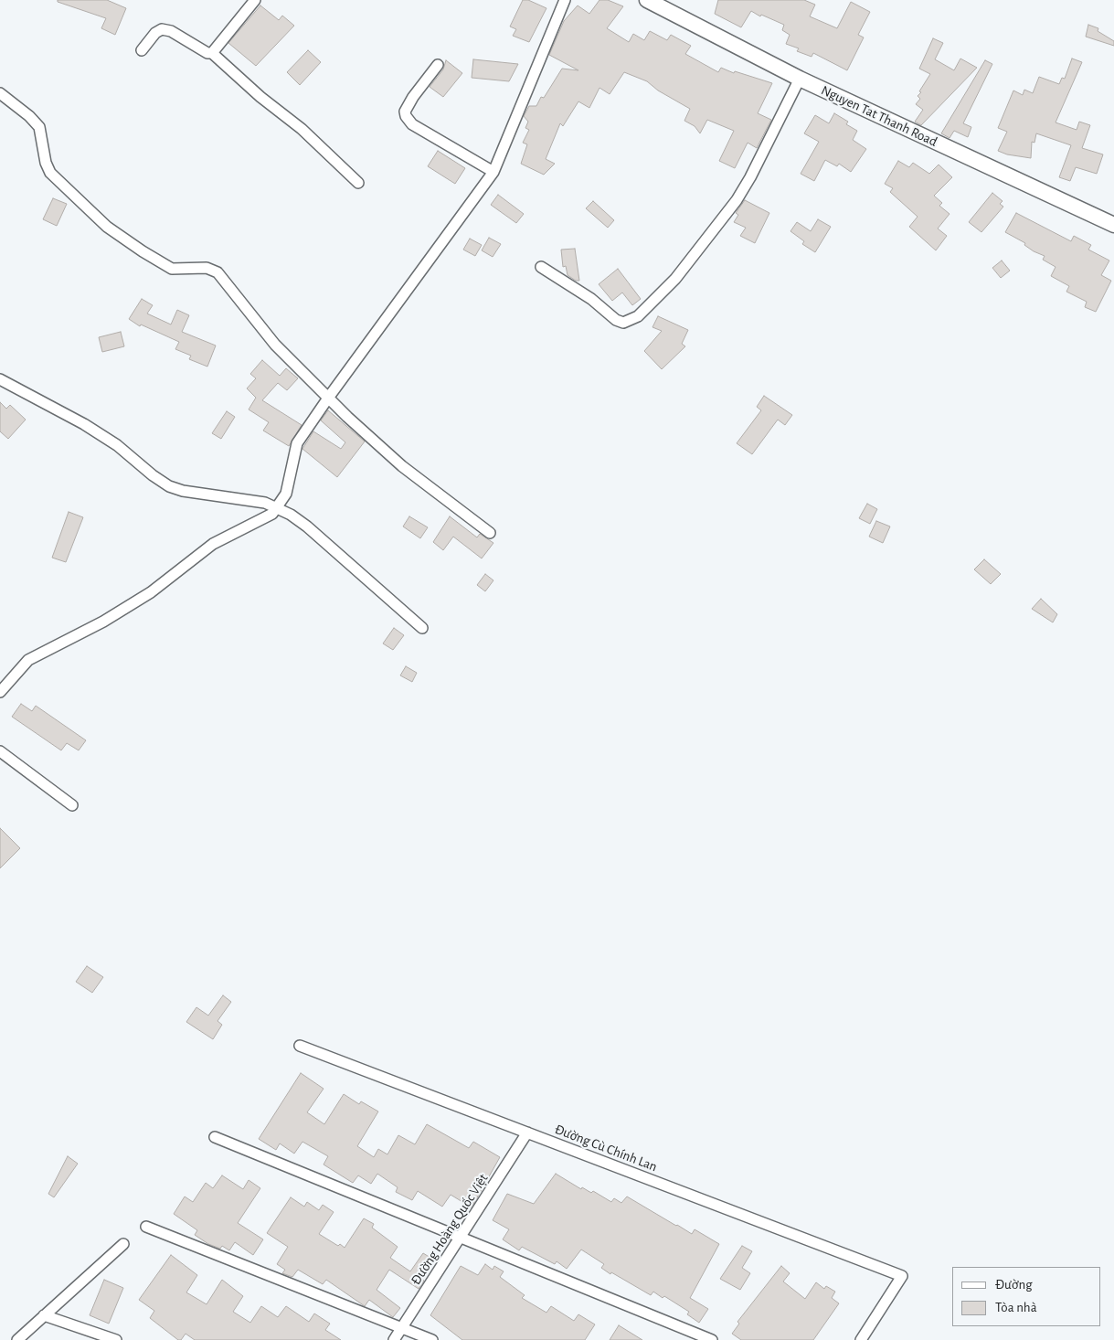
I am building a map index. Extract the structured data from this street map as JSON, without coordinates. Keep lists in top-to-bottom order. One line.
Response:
{"streets":{"main road":["Nguyen Tat Thanh Road"],"street":["Đường Cù Chính Lan","Đường Hoàng Quốc Việt"]},"crossings":[["Đường Cù Chính Lan","Đường Hoàng Quốc Việt"]],"legend":["Đường","Tòa nhà"]}
